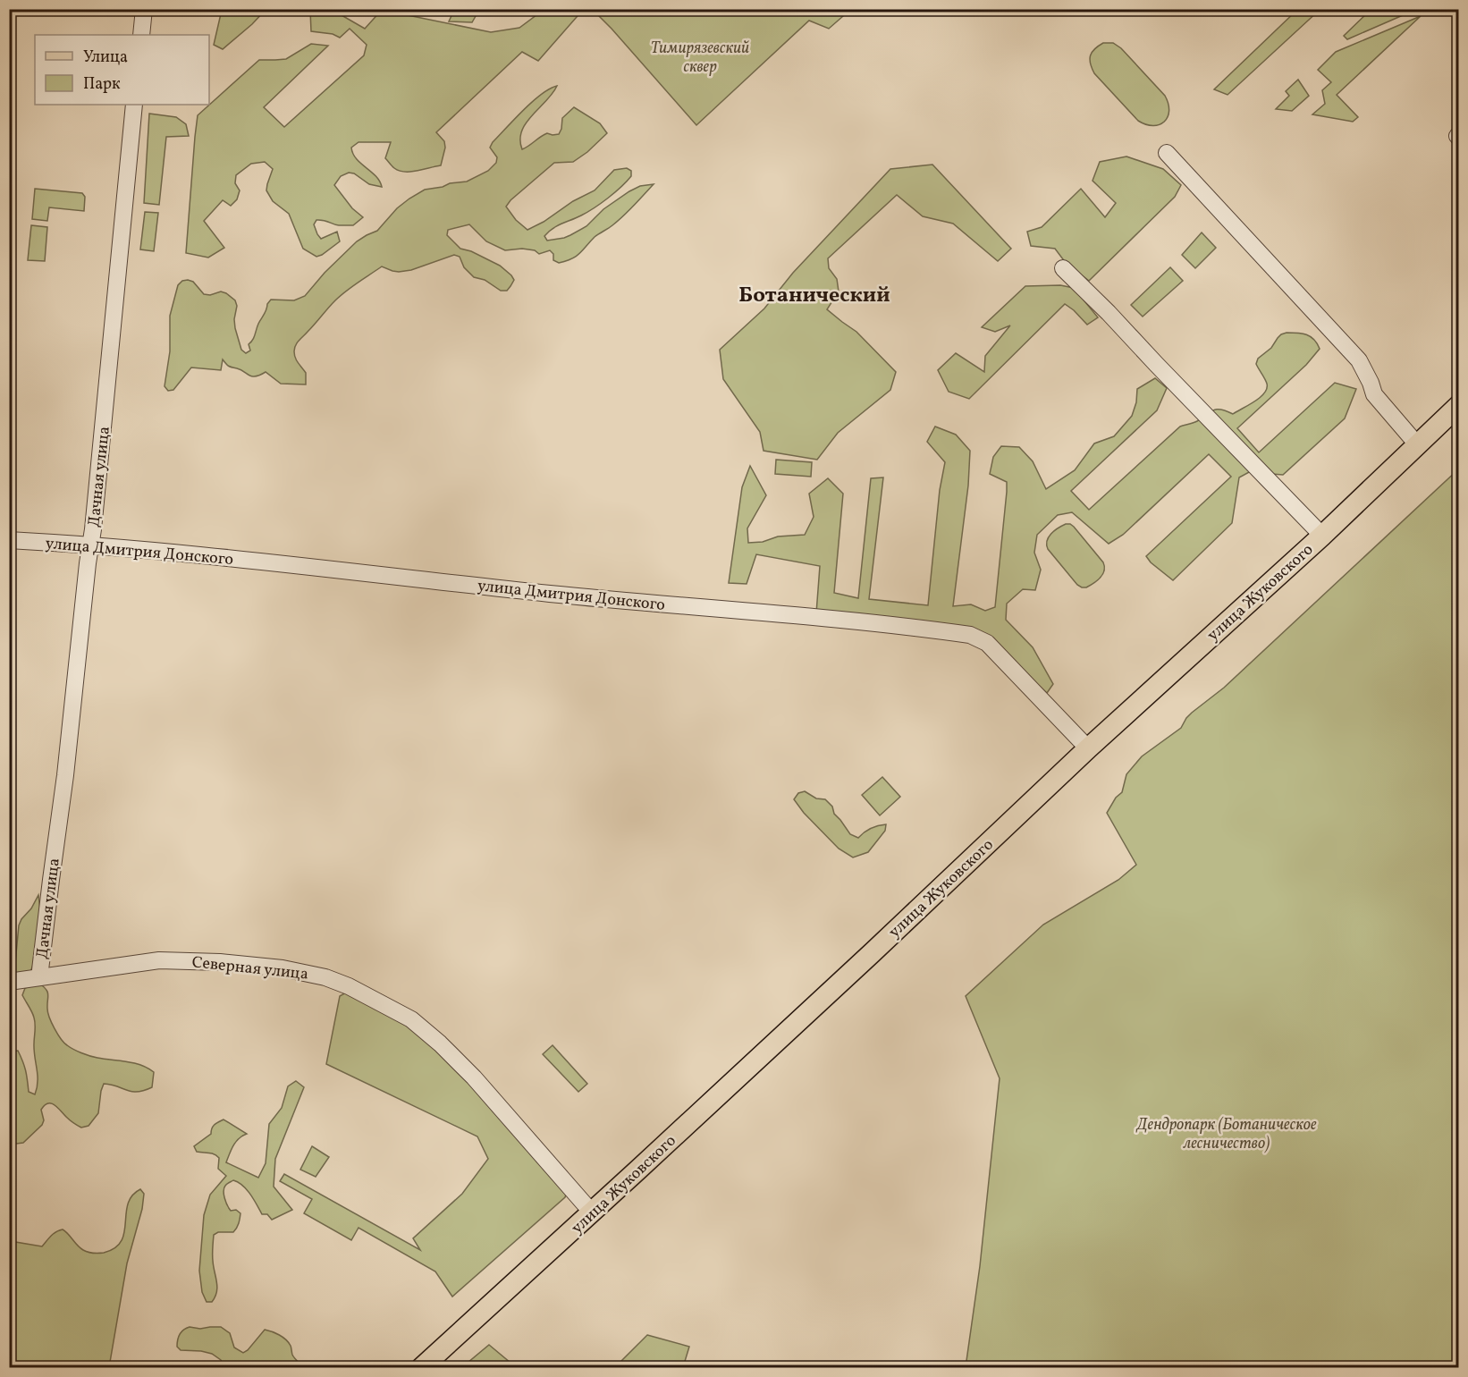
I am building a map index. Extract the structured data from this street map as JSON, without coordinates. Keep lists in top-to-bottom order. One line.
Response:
{"streets":{"main road":["улица Жуковского"],"street":["Дачная улица","улица Дмитрия Донского","Северная улица"]},"crossings":[["Дачная улица","улица Дмитрия Донского"],["Дачная улица","Северная улица"],["улица Дмитрия Донского","улица Жуковского"],["улица Жуковского","Северная улица"]],"districts":["Ботанический"],"parks":["Тимирязевский сквер","Дендропарк (Ботаническое лесничество)"],"legend":["Улица","Парк"]}
